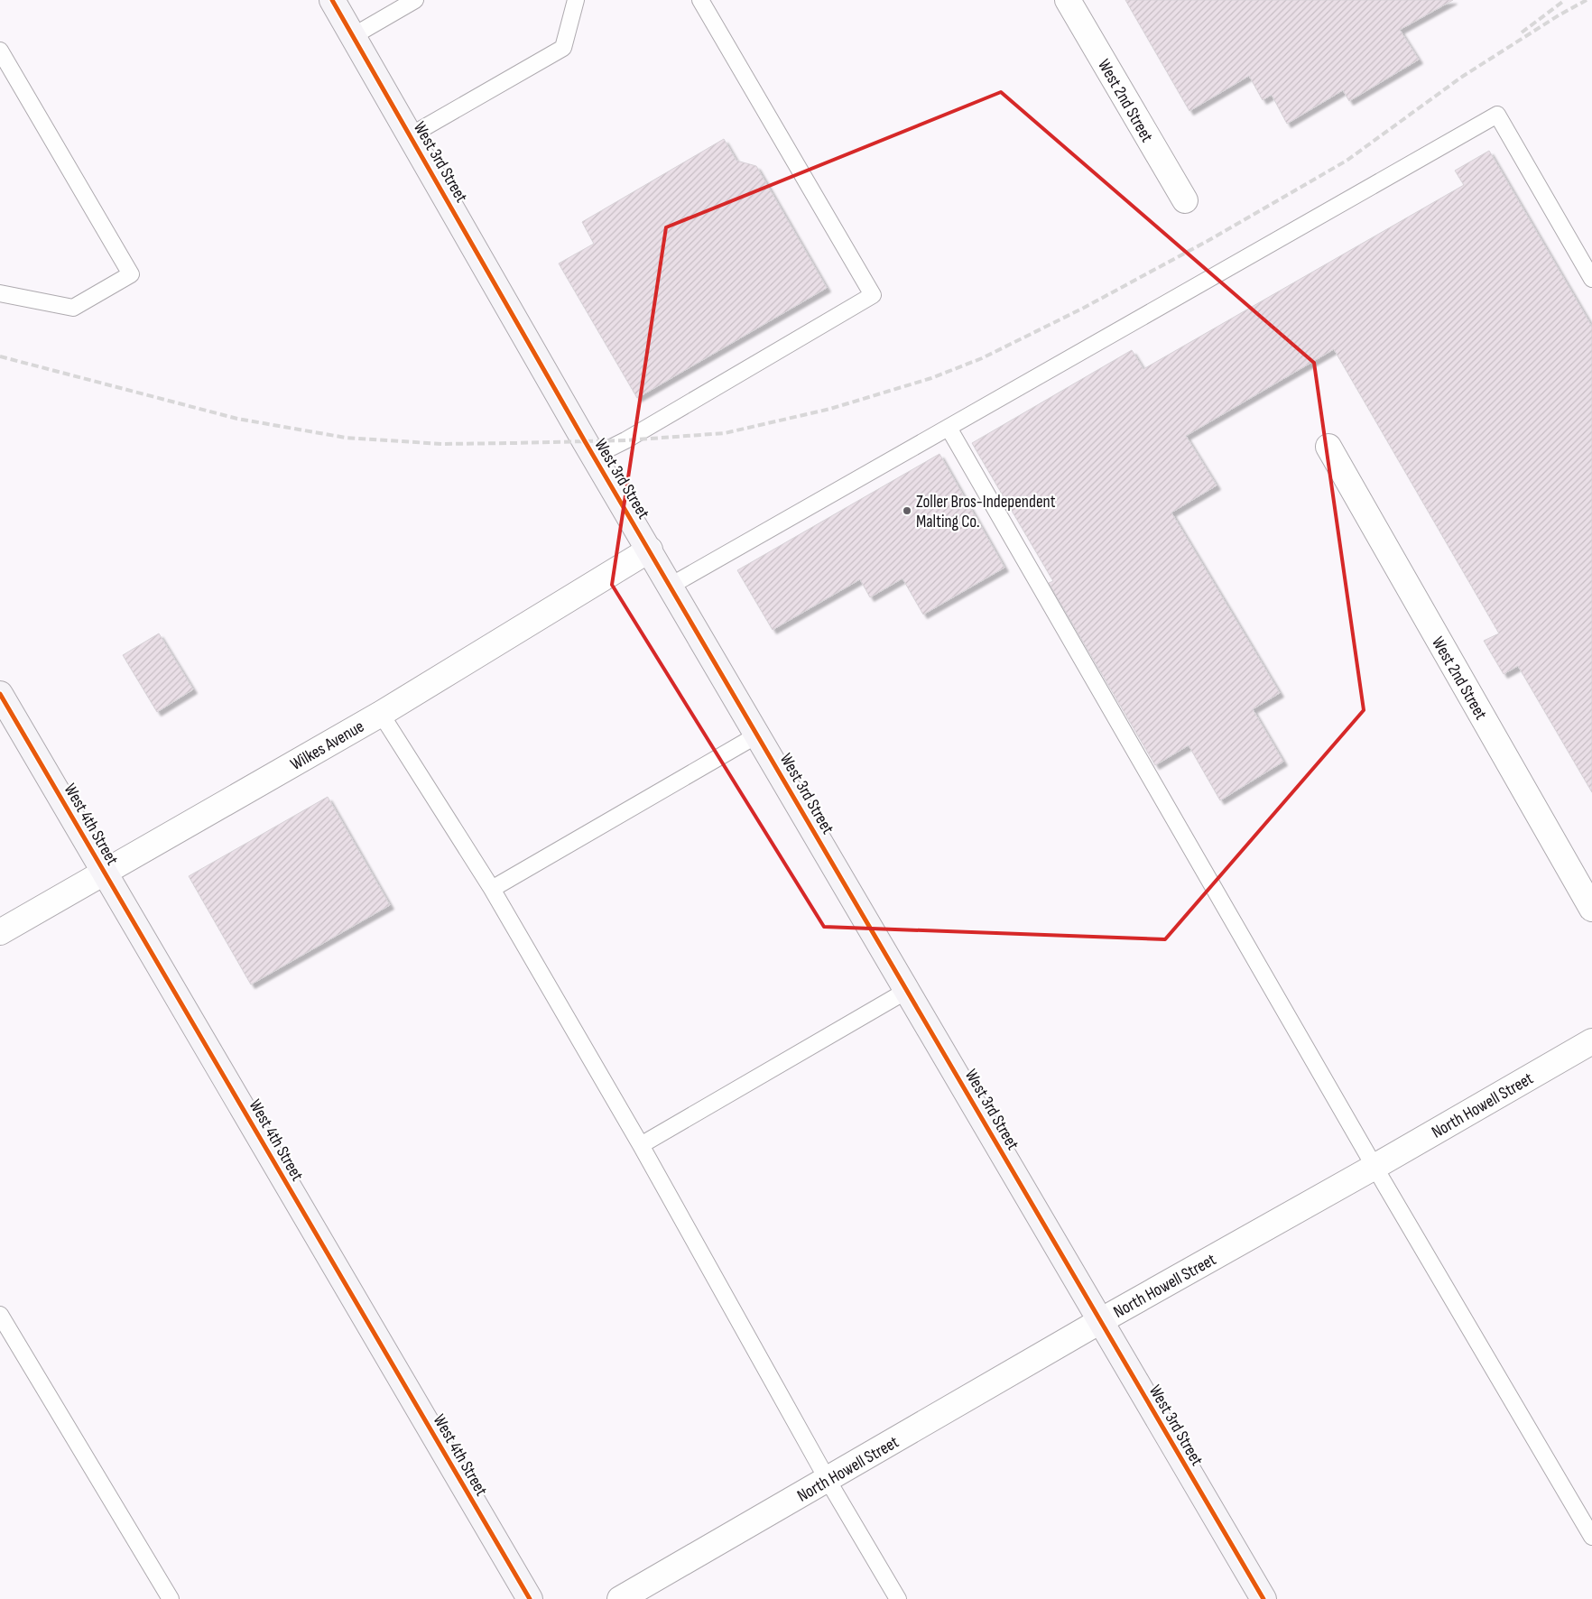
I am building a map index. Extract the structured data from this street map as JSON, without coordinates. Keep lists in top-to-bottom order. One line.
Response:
{"streets":{"main road":["West 3rd Street","West 4th Street"],"street":["West 2nd Street","Wilkes Avenue","North Howell Street"]},"crossings":[["West 3rd Street","Wilkes Avenue"],["West 3rd Street","North Howell Street"],["Wilkes Avenue","West 4th Street"]],"places":["Zoller Bros-Independent Malting Co."]}
